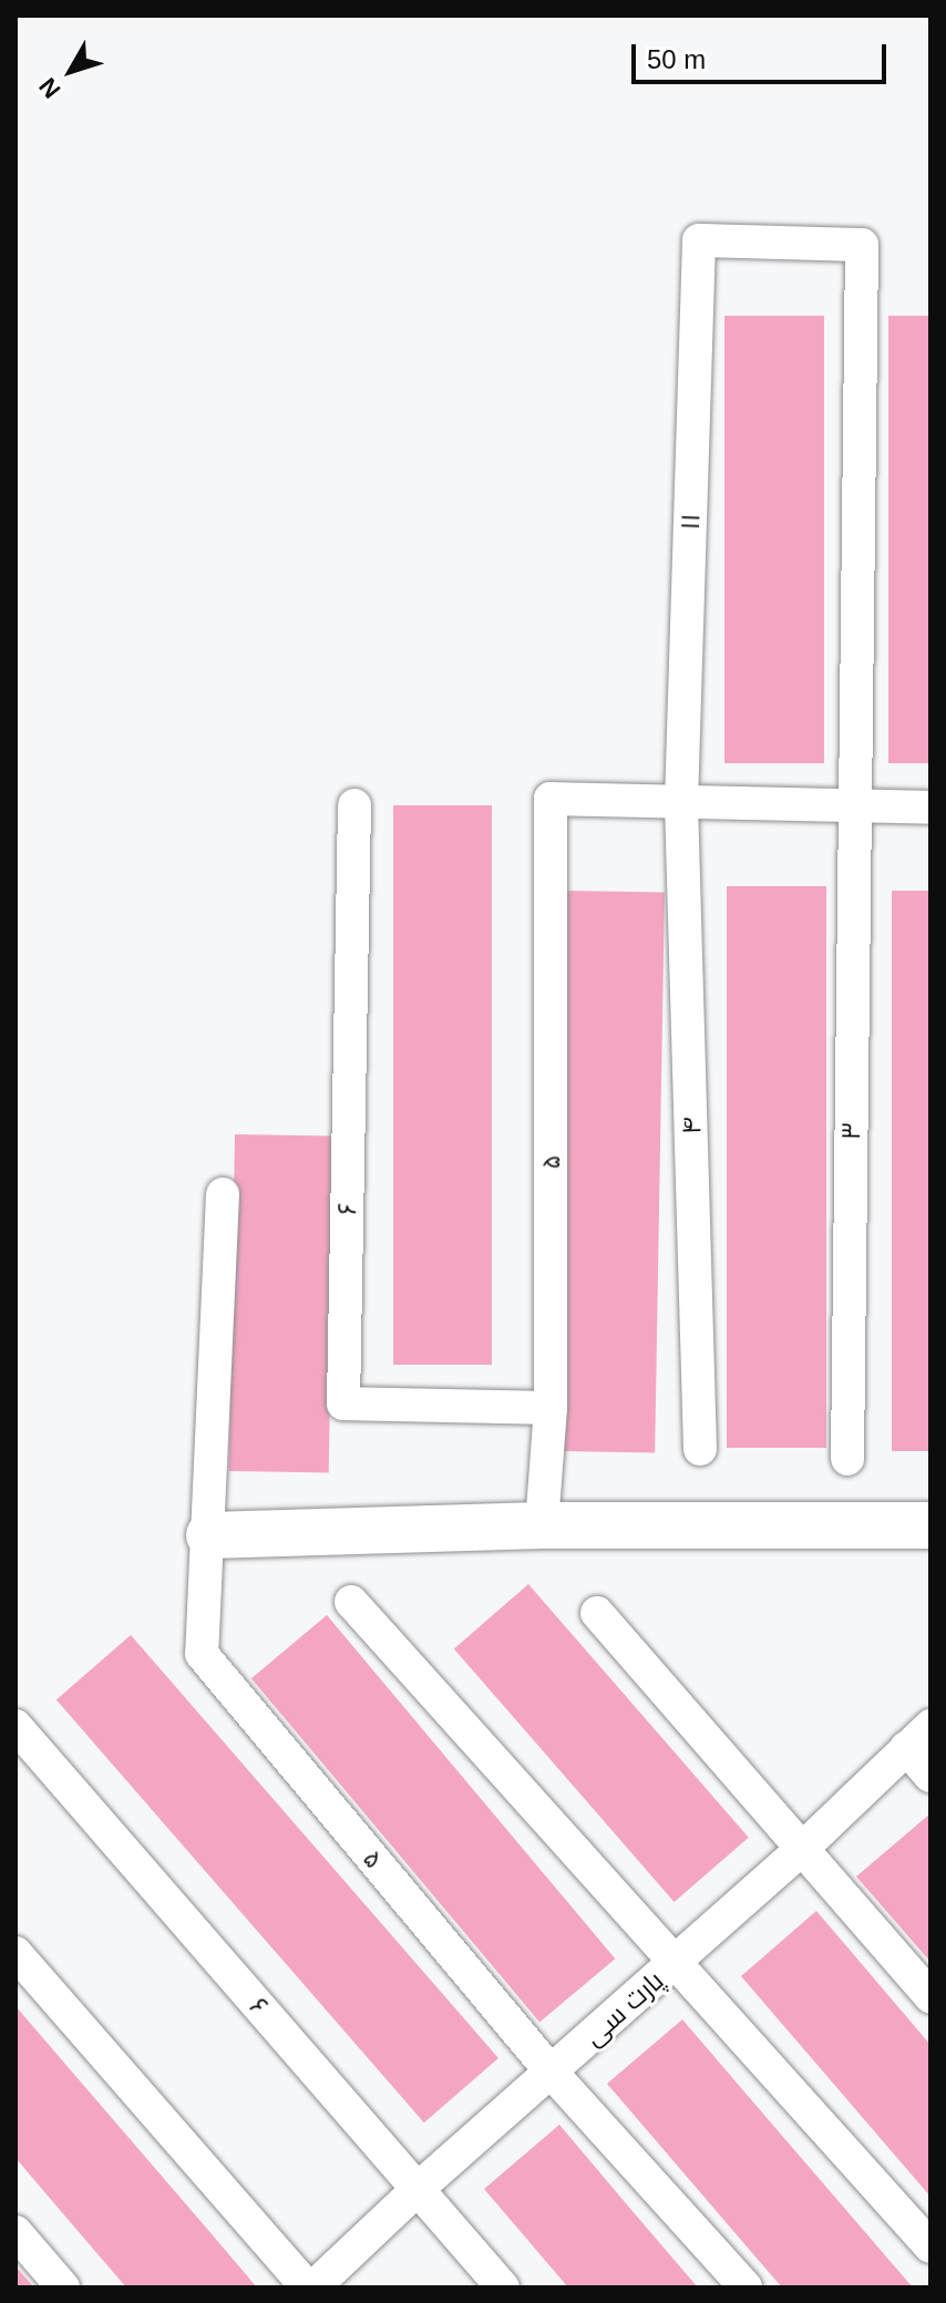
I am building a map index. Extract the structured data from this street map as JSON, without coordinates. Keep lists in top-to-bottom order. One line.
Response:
{"streets":{"street":["۱۱","۴","۳","۵","۶","پارت سی"]},"crossings":[["۱۱","۴"],["۱۱","۳"],["۱۱","۵"],["۴","۵"],["۵","۶"],["۵","پارت سی"],["۶","پارت سی"]],"scale_bar":"50 m","north":"bottom left"}
